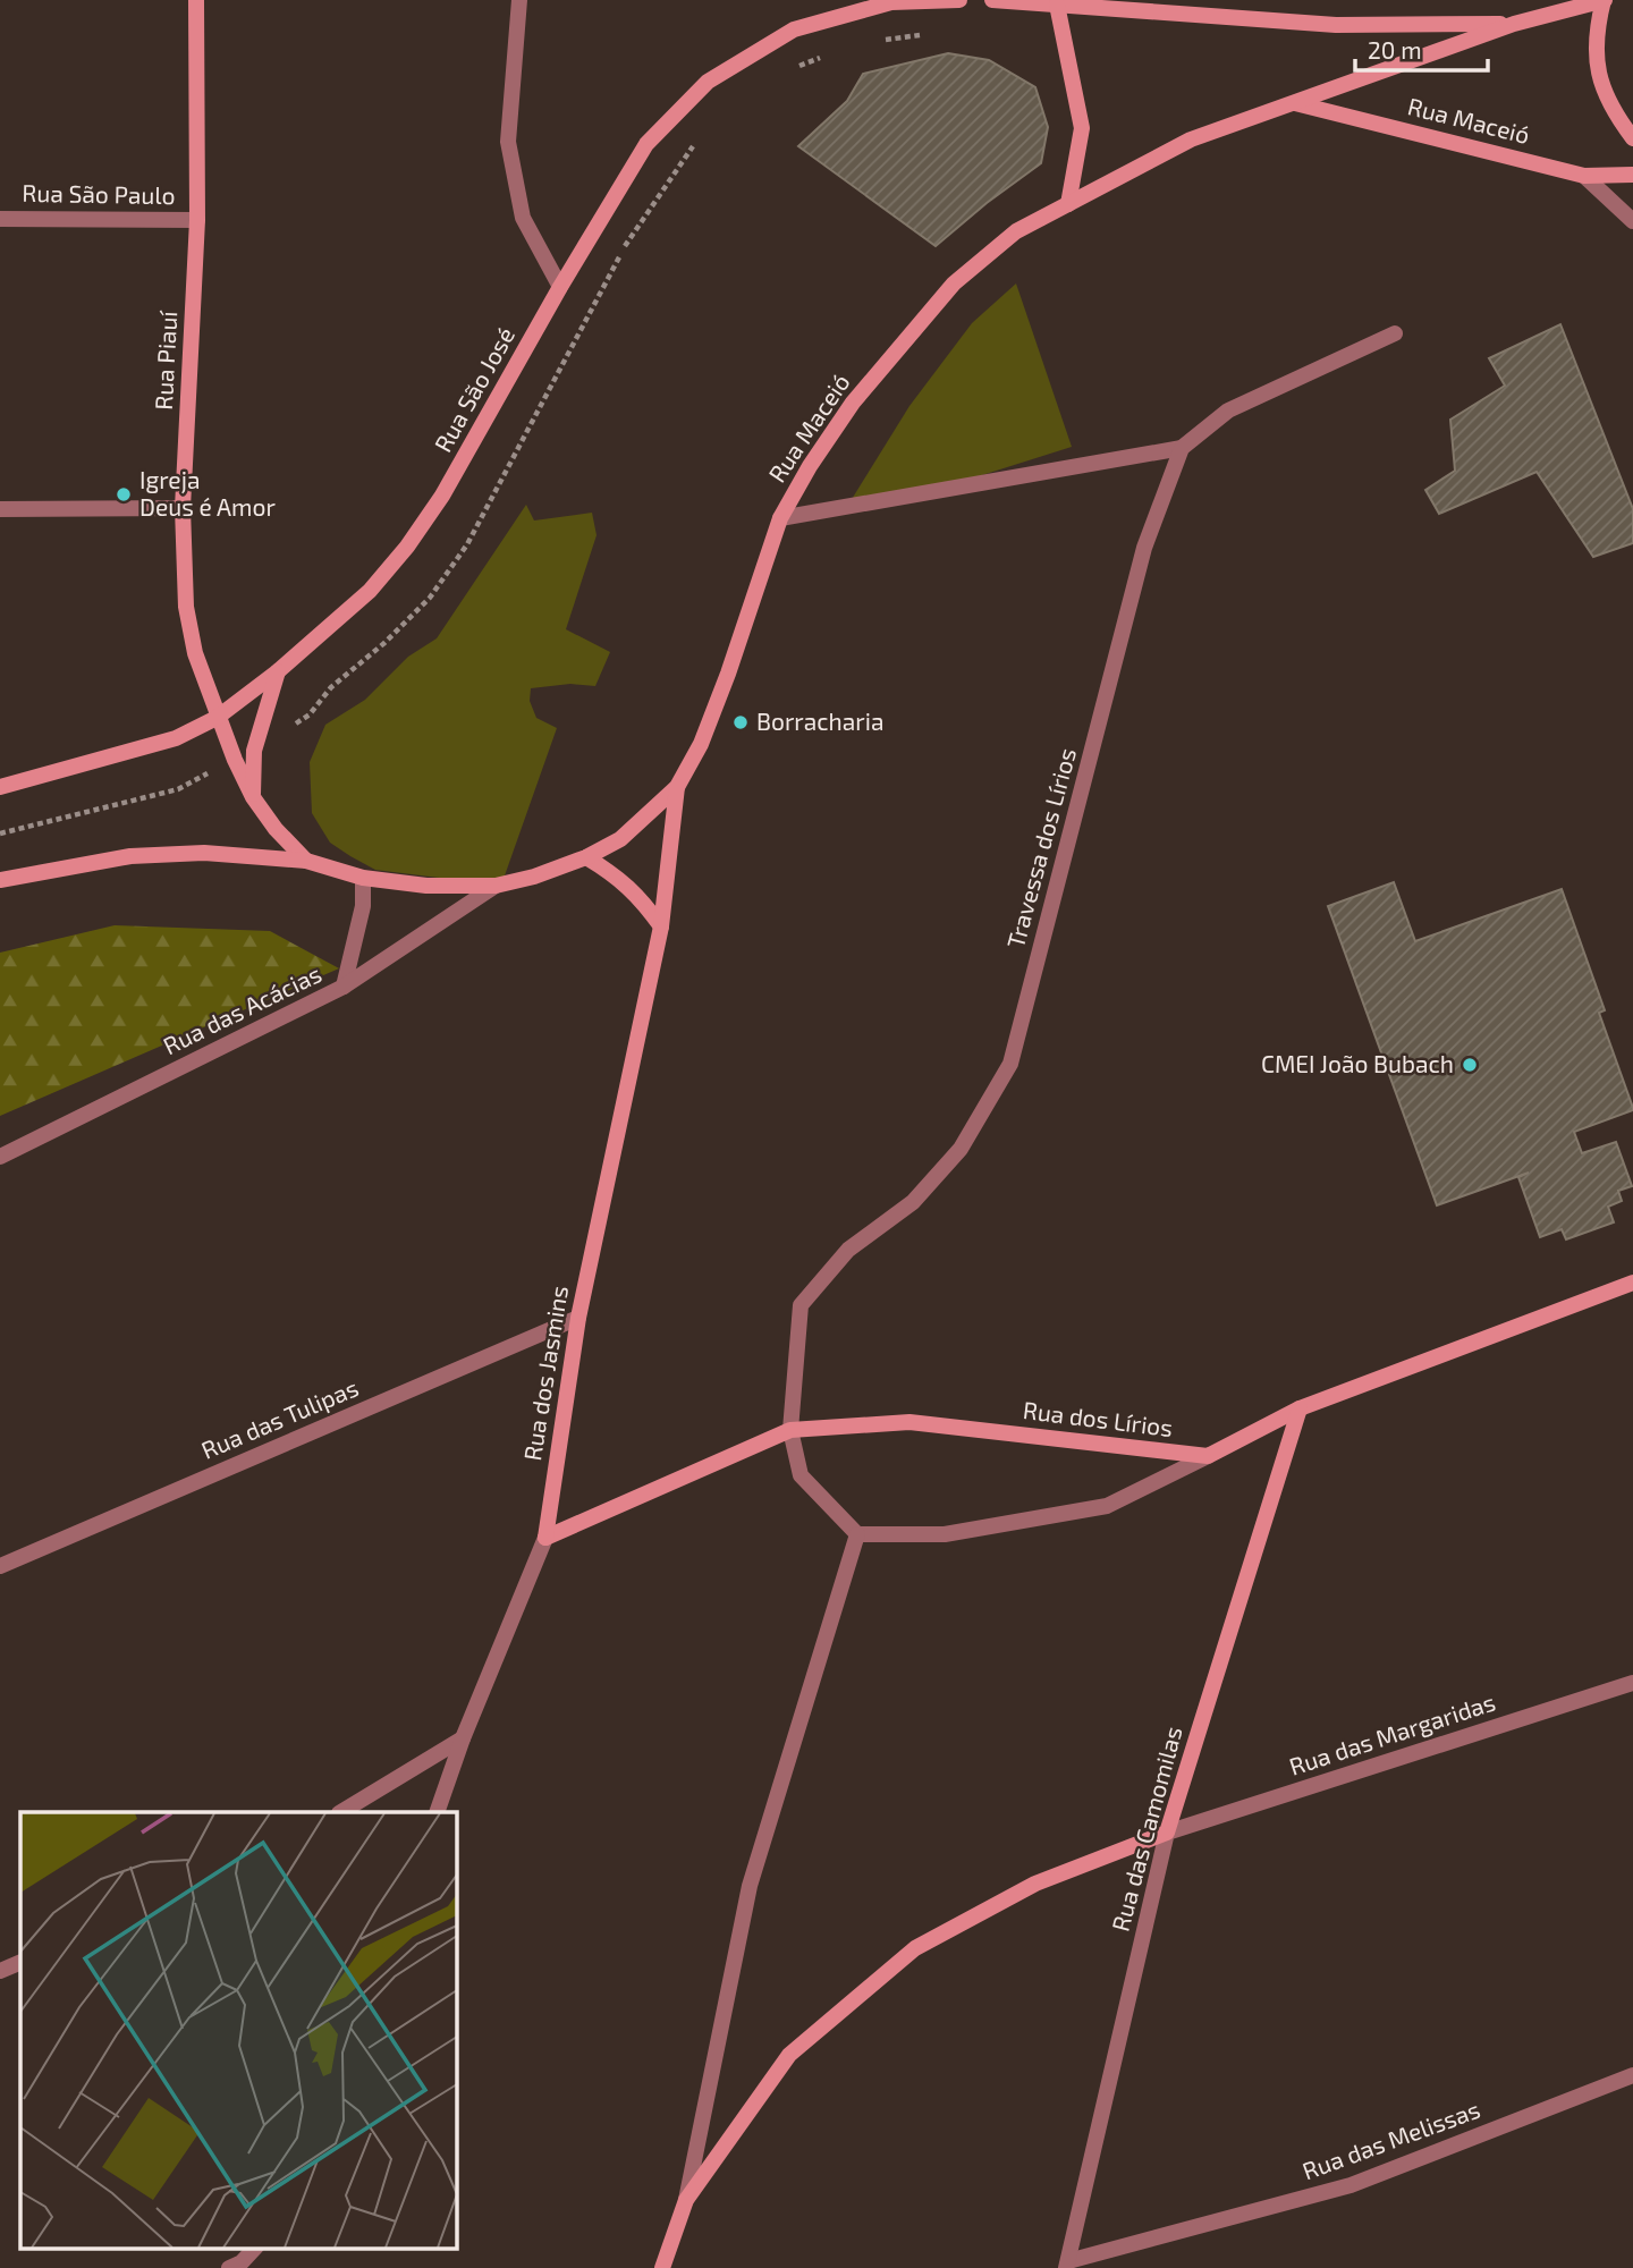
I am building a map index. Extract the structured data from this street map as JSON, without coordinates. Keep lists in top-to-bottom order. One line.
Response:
{"streets":{"main road":["Rua Maceió","Rua Piauí","Rua São José","Rua dos Jasmins","Rua dos Lírios","Rua das Camomilas"],"street":["Rua São Paulo","Travessa dos Lírios","Rua das Acácias","Rua das Tulipas","Rua das Margaridas","Rua das Melissas"]},"crossings":[["Rua Maceió","Rua das Acácias"],["Rua Maceió","Rua dos Jasmins"],["Rua São Paulo","Rua Piauí"],["Rua Piauí","Rua São José"],["Travessa dos Lírios","Rua dos Lírios"],["Rua dos Jasmins","Rua das Tulipas"],["Rua dos Jasmins","Rua dos Lírios"],["Rua das Margaridas","Rua das Camomilas"],["Rua das Camomilas","Rua das Melissas"]],"places":["Igreja Deus é Amor","Borracharia","CMEI João Bubach"],"scale_bar":"20 m"}
